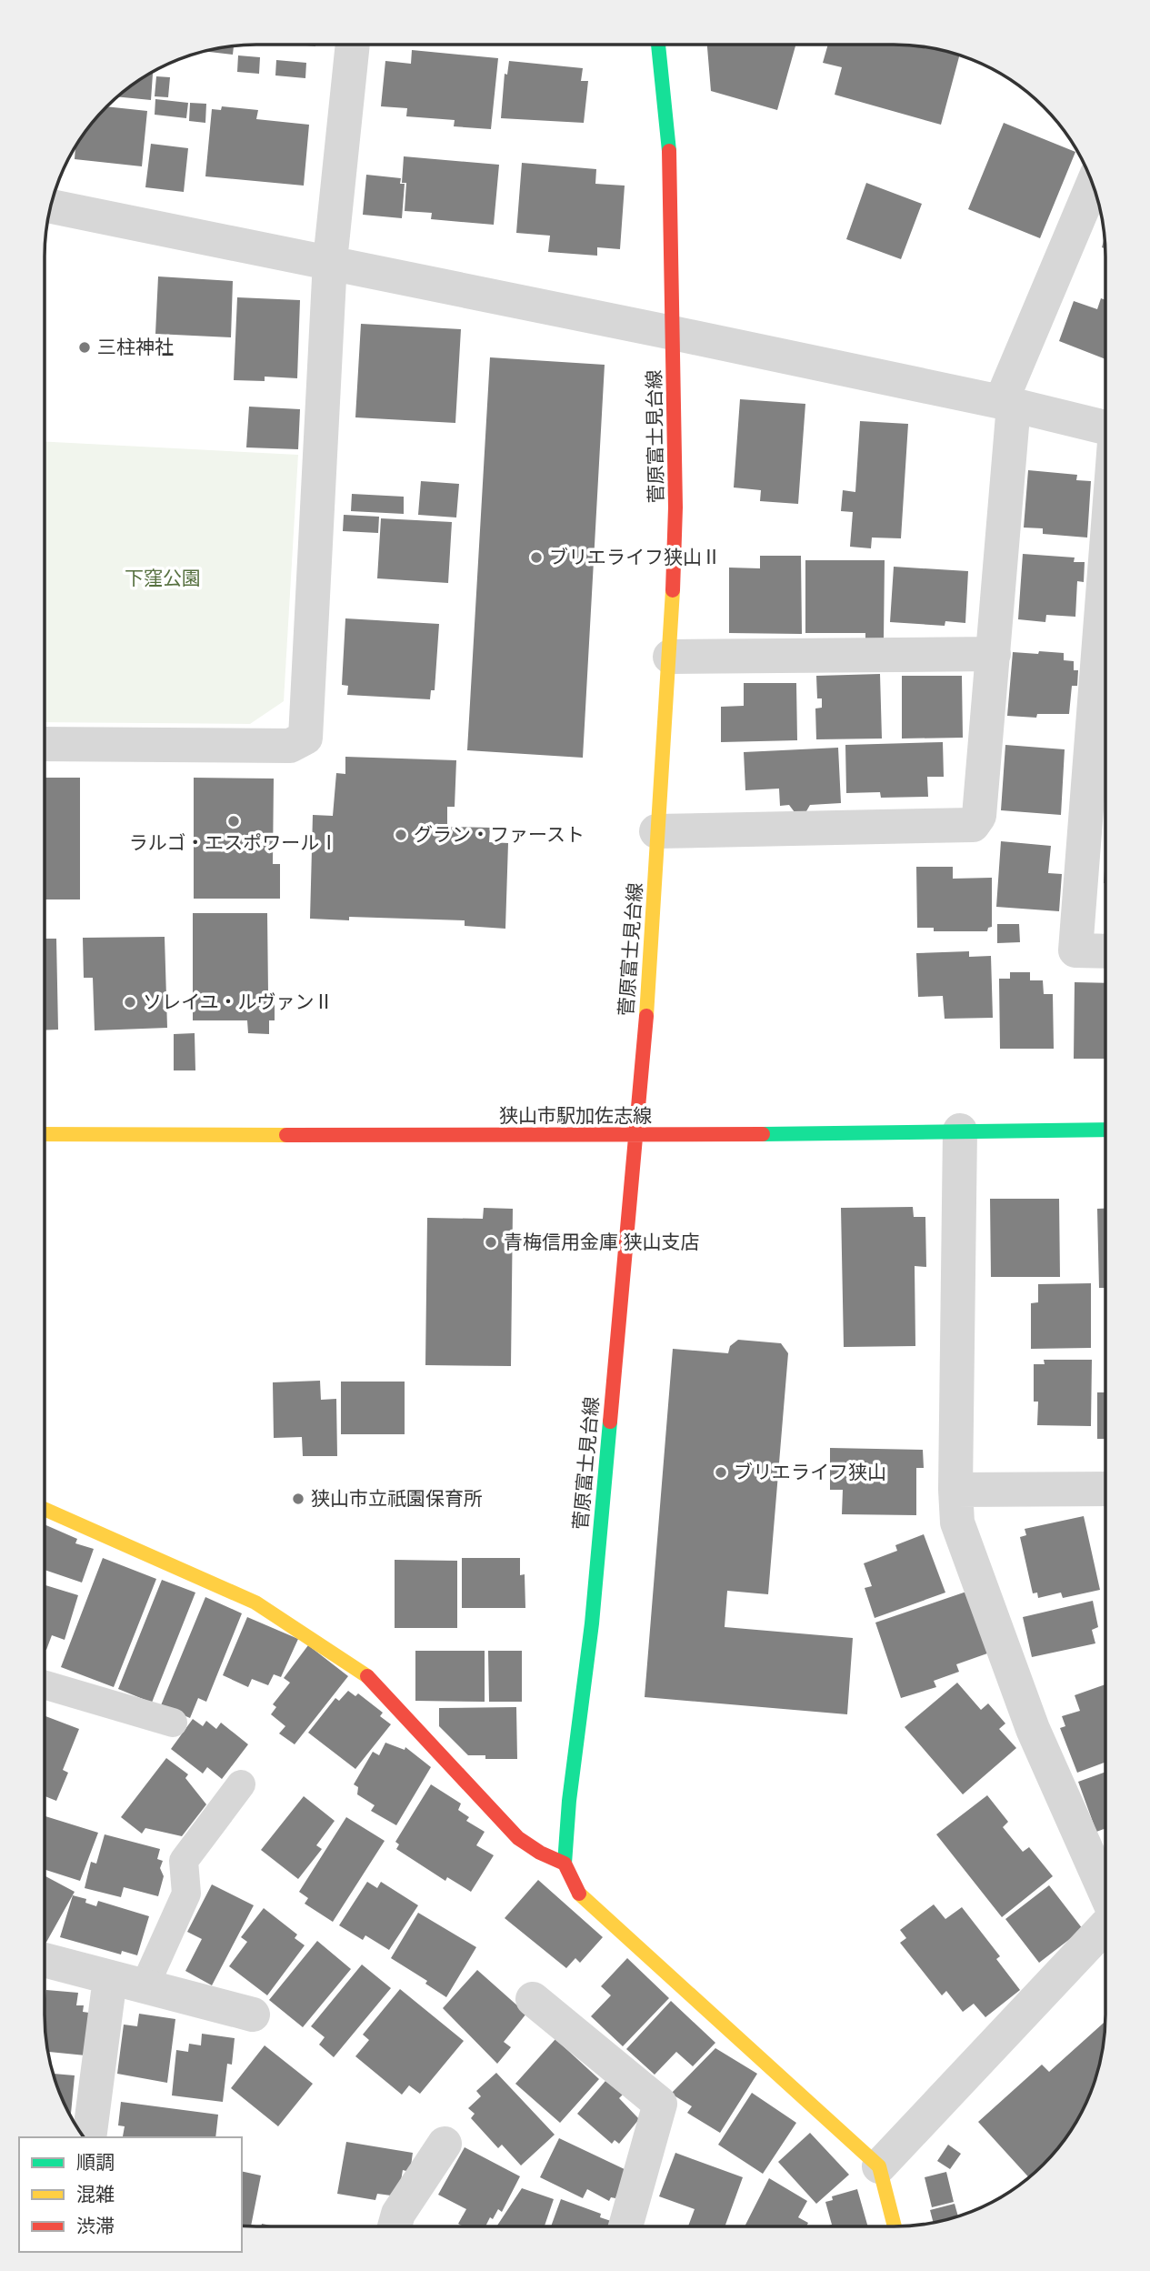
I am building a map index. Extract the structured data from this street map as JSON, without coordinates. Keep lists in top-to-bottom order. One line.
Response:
{"streets":{"street":["菅原富士見台線","狭山市駅加佐志線"]},"crossings":[["菅原富士見台線","狭山市駅加佐志線"]],"parks":["下窪公園"],"places":["三柱神社","ブリエライフ狭山Ⅱ","ラルゴ・エスポワールⅠ","グラン・ファースト","ソレイユ・ルヴァンⅡ","青梅信用金庫 狭山支店","ブリエライフ狭山","狭山市立祇園保育所"],"legend":["順調","混雑","渋滞"]}
